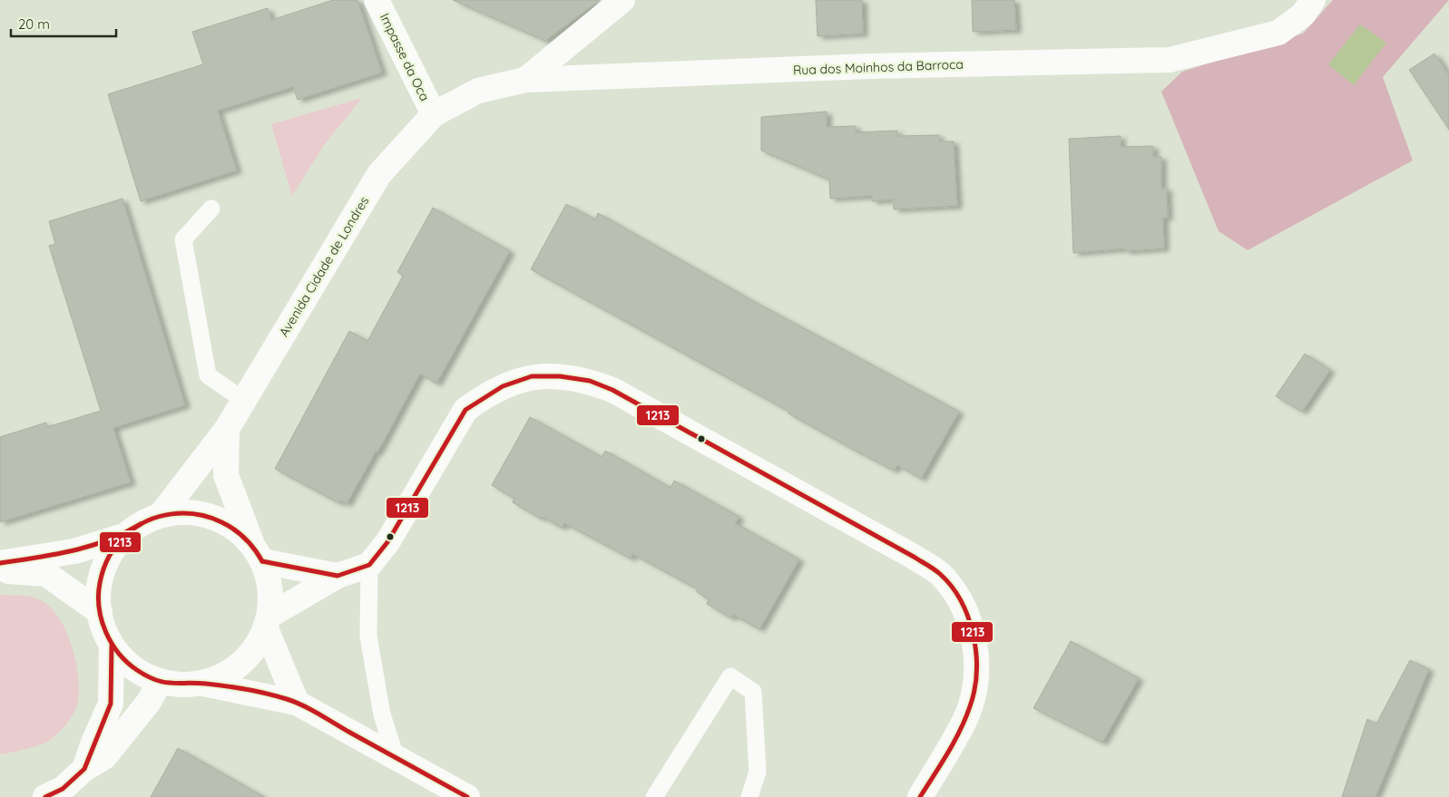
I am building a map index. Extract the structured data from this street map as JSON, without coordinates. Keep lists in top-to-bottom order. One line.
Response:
{"streets":{"street":["Impasse da Oca","Rua dos Moinhos da Barroca","Avenida Cidade de Londres"]},"crossings":[["Impasse da Oca","Rua dos Moinhos da Barroca"],["Impasse da Oca","Avenida Cidade de Londres"],["Rua dos Moinhos da Barroca","Avenida Cidade de Londres"]],"lines":["transit line 1213"],"scale_bar":"20 m"}
